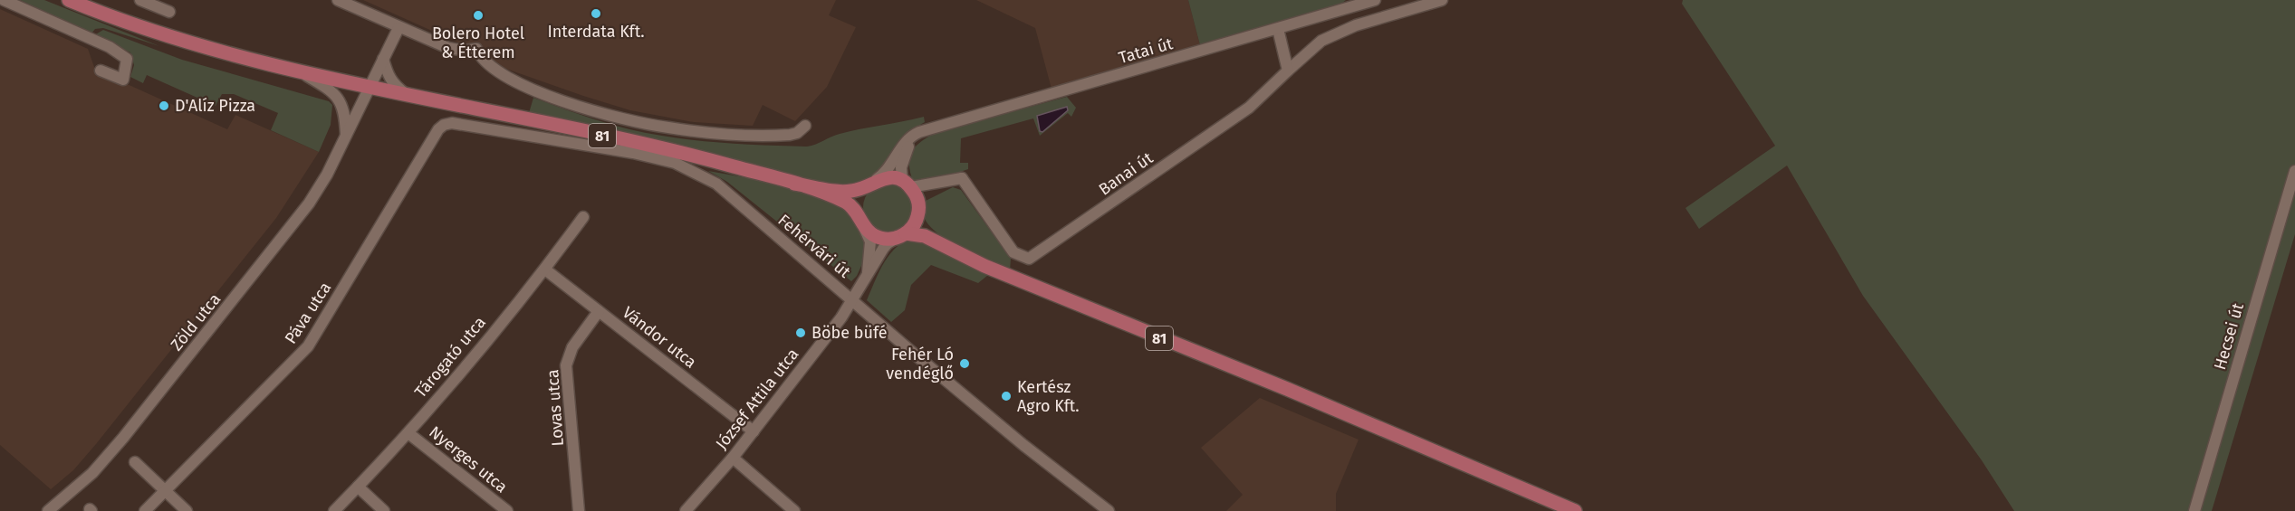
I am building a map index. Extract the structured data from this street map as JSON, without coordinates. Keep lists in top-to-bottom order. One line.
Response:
{"streets":{"main road":["81"],"street":["Tatai út","Banai út","Fehérvári út","Páva utca","Zöld utca","Hecsei út","Vándor utca","Tárogató utca","József Attila utca","Lovas utca","Nyerges utca"]},"crossings":[["Tatai út","81"],["Tatai út","József Attila utca"],["81","Zöld utca"],["81","József Attila utca"],["Fehérvári út","Páva utca"],["Fehérvári út","József Attila utca"],["Vándor utca","Tárogató utca"],["Vándor utca","József Attila utca"],["Vándor utca","Lovas utca"],["Tárogató utca","Nyerges utca"]],"places":["Interdata Kft.","Bolero Hotel & Étterem","D'Alíz Pizza","Böbe büfé","Fehér Ló vendéglő","Kertész Agro Kft."]}
